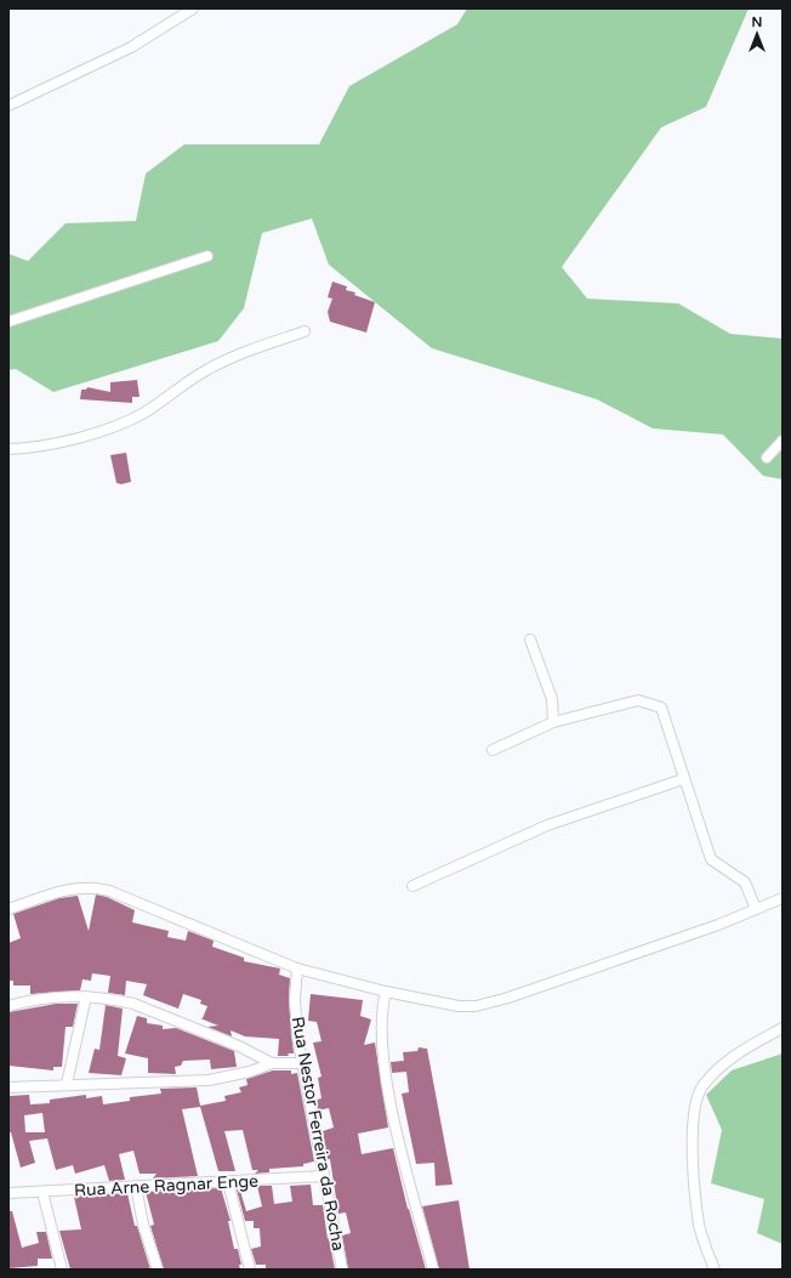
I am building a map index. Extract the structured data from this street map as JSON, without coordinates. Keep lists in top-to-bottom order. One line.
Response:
{"streets":{"street":["Rua Nestor Ferreira da Rocha","Rua Arne Ragnar Enge"]},"crossings":[["Rua Nestor Ferreira da Rocha","Rua Arne Ragnar Enge"]],"north":"top"}
